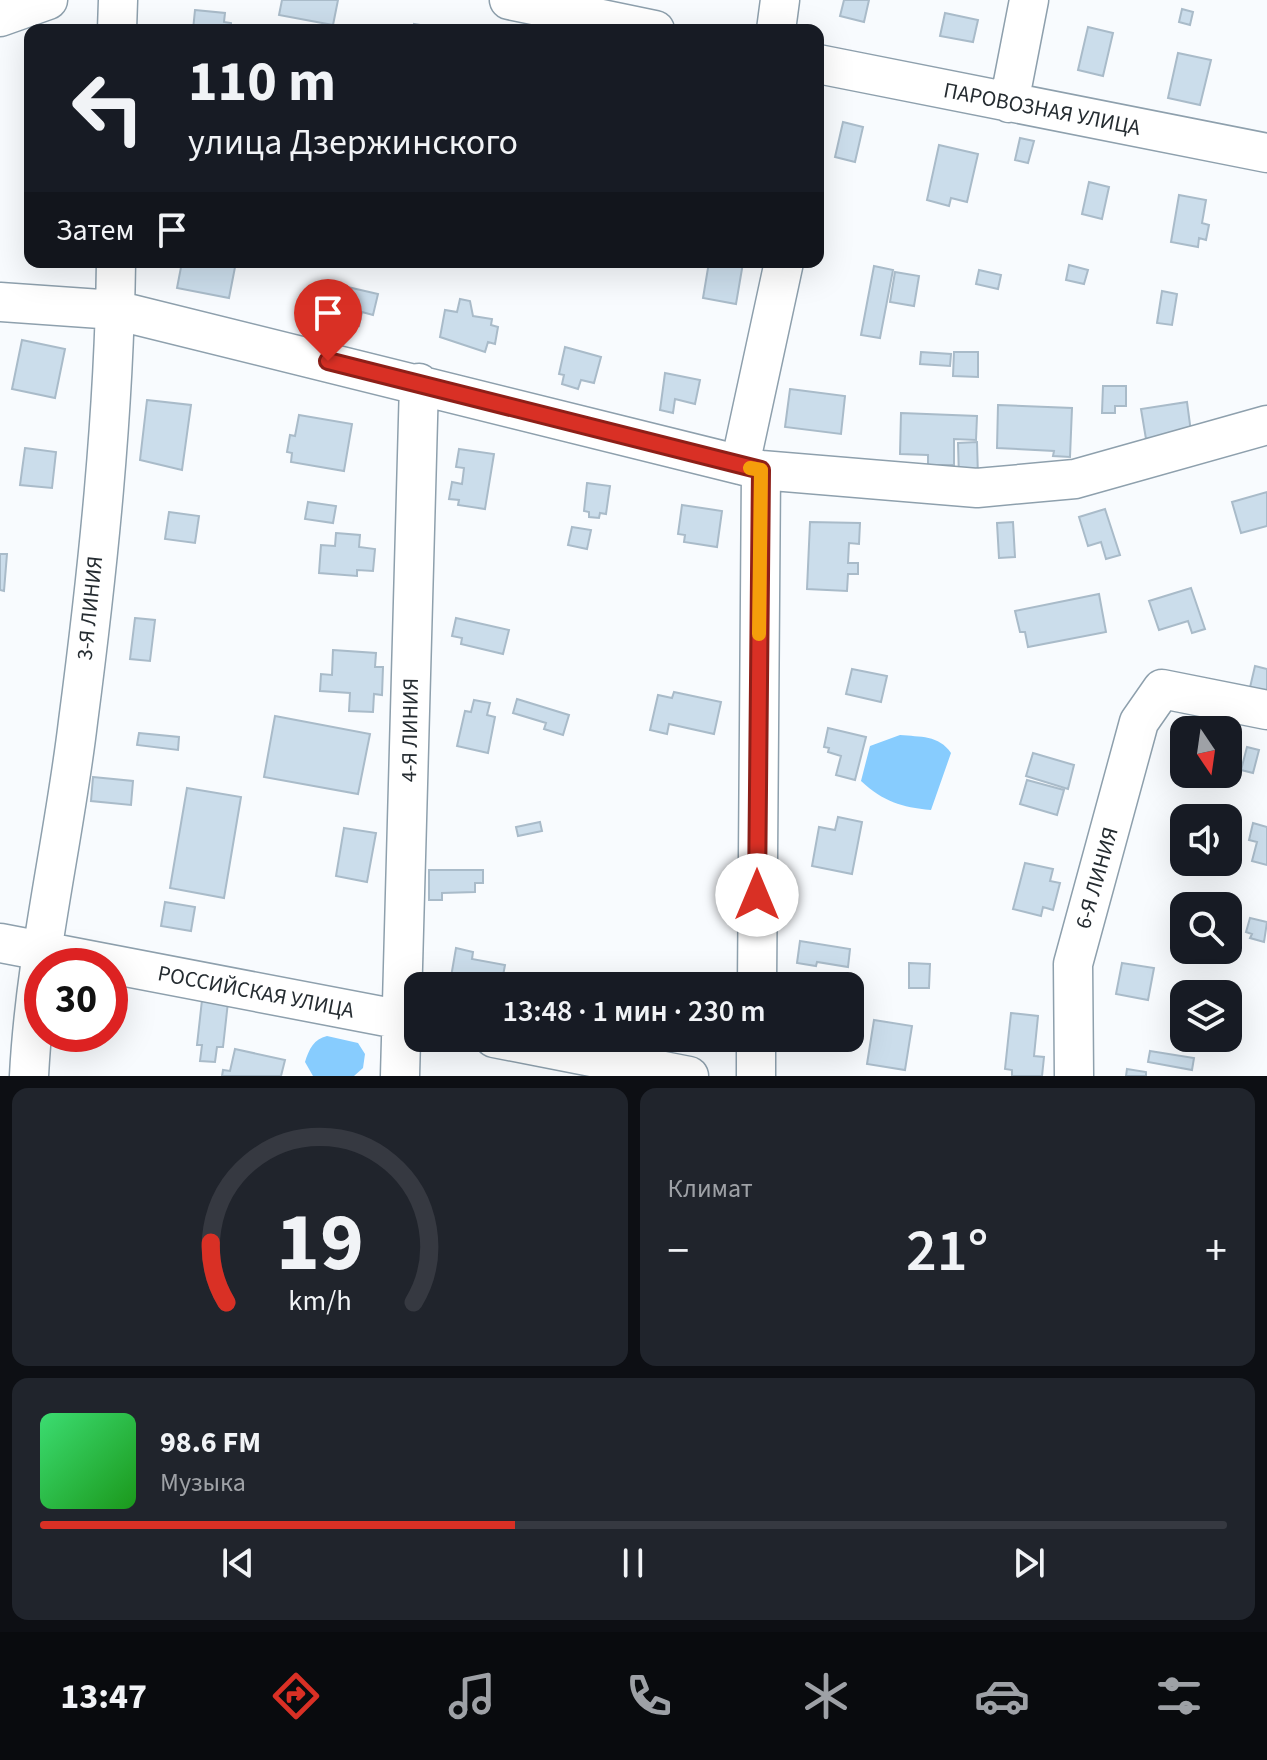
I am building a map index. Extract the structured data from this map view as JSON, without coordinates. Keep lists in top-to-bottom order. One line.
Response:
{"streets":{"street":["ПАРОВОЗНАЯ УЛИЦА","3-Я ЛИНИЯ","4-Я ЛИНИЯ","6-Я ЛИНИЯ","РОССИЙСКАЯ УЛИЦА"]},"north":"bottom","page":{"turn":["110 m","улица Дзержинского"],"then":"Затем","limit":"30","trip":"13:48 · 1 мин · 230 m","tile":"Климат","heat":["−","21°","+"],"song":["98.6 FM","Музыка"],"tabs":"13:47","gauge":["19","km/h"]}}
